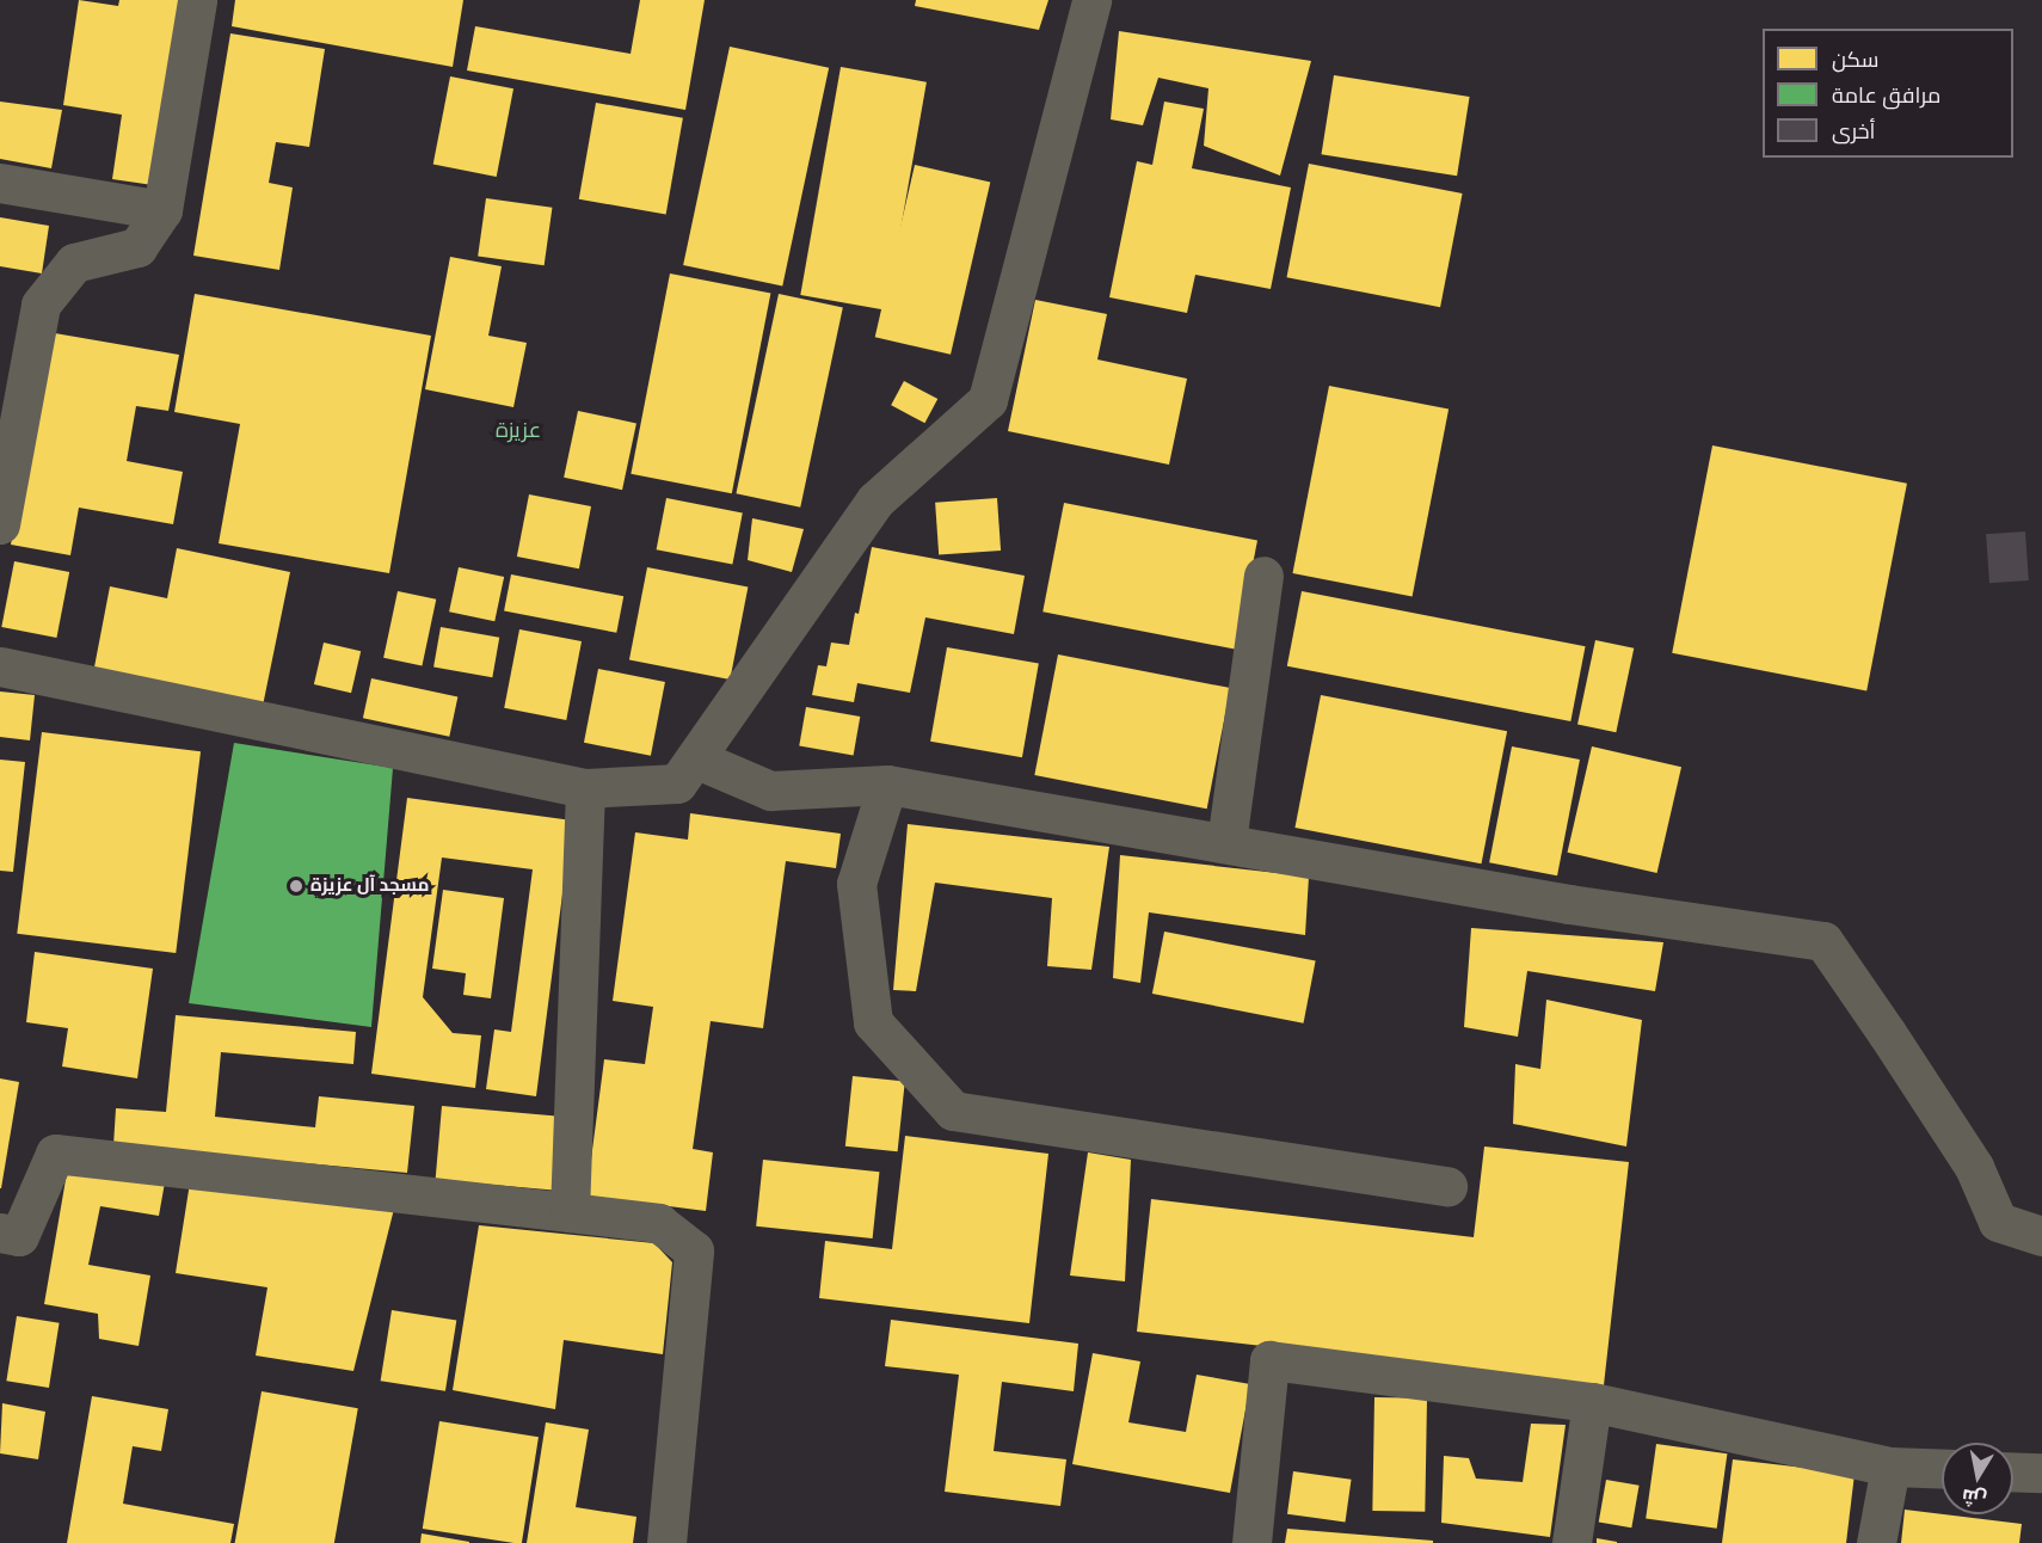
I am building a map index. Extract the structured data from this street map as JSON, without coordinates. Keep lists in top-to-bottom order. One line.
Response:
{"districts":["عزيزة"],"places":["مسجد آل عزيزة"],"legend":["سكن","مرافق عامة","أخرى"],"north":"bottom"}
